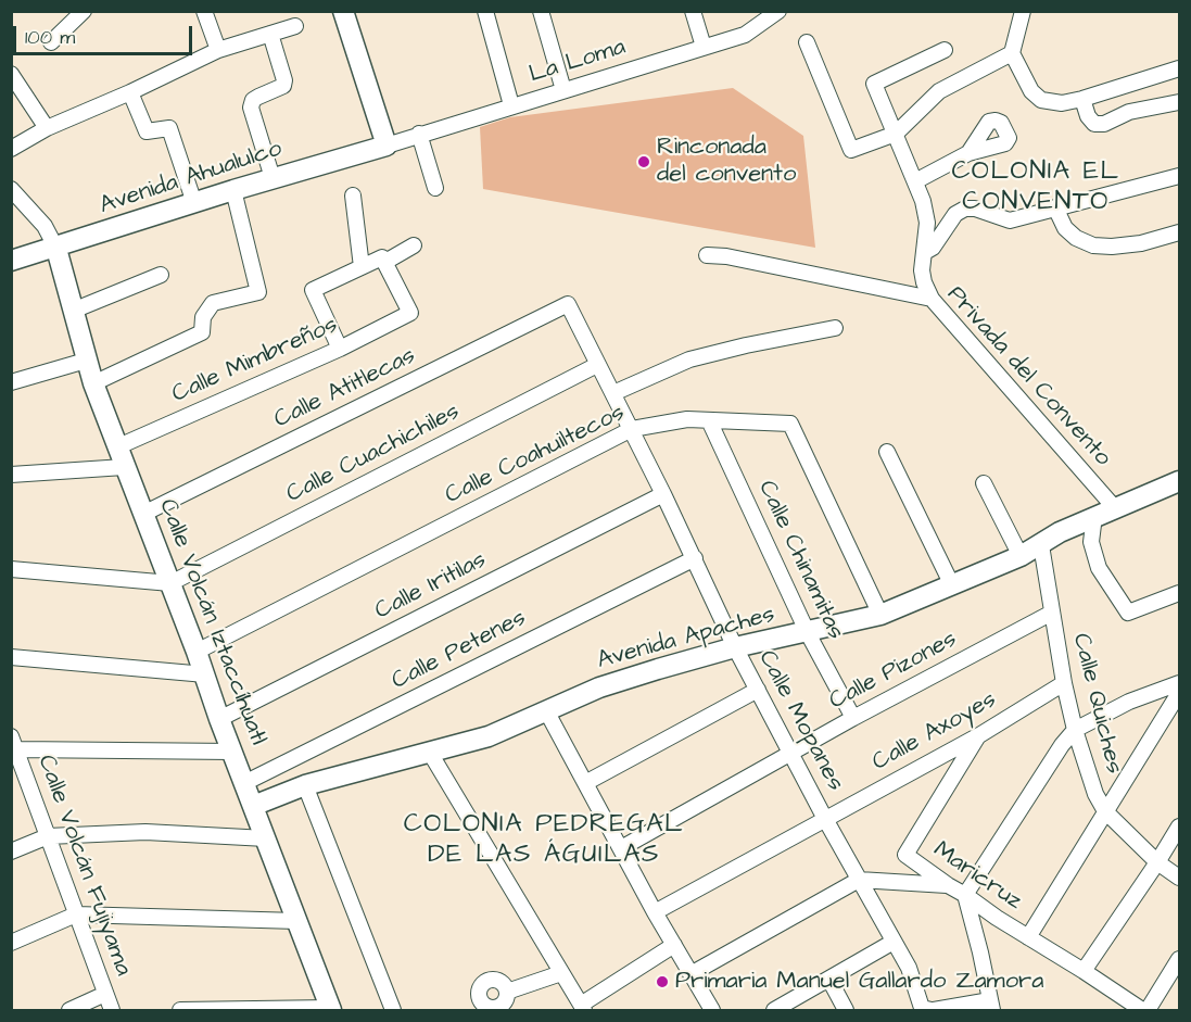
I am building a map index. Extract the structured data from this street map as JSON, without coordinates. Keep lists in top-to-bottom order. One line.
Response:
{"streets":{"street":["La Loma","Avenida Ahualulco","Calle Mimbreños","Privada del Convento","Calle Atitlecas","Calle Cuachichiles","Calle Coahuiltecos","Calle Chinamitas","Calle Iritilas","Calle Volcán Iztaccíhuatl","Avenida Apaches","Calle Petenes","Calle Pizones","Calle Quiches","Calle Mopanes","Calle Axoyes","Calle Volcán Fujiyama","Maricruz"]},"crossings":[["La Loma","Avenida Ahualulco"],["Avenida Ahualulco","Calle Volcán Iztaccíhuatl"],["Calle Mimbreños","Calle Volcán Iztaccíhuatl"],["Privada del Convento","Avenida Apaches"],["Calle Atitlecas","Calle Volcán Iztaccíhuatl"],["Calle Atitlecas","Calle Mopanes"],["Calle Cuachichiles","Calle Volcán Iztaccíhuatl"],["Calle Cuachichiles","Calle Mopanes"],["Calle Coahuiltecos","Calle Chinamitas"],["Calle Coahuiltecos","Calle Volcán Iztaccíhuatl"],["Calle Coahuiltecos","Avenida Apaches"],["Calle Coahuiltecos","Calle Mopanes"],["Calle Chinamitas","Avenida Apaches"],["Calle Chinamitas","Calle Pizones"],["Calle Iritilas","Calle Volcán Iztaccíhuatl"],["Calle Iritilas","Calle Mopanes"],["Calle Volcán Iztaccíhuatl","Avenida Apaches"],["Calle Volcán Iztaccíhuatl","Calle Petenes"],["Avenida Apaches","Calle Quiches"],["Avenida Apaches","Calle Mopanes"],["Calle Petenes","Calle Mopanes"],["Calle Pizones","Calle Quiches"],["Calle Pizones","Calle Mopanes"],["Calle Quiches","Calle Axoyes"],["Calle Mopanes","Calle Axoyes"],["Calle Axoyes","Maricruz"]],"districts":["COLONIA EL CONVENTO","COLONIA PEDREGAL DE LAS ÁGUILAS"],"places":["Rinconada del convento","Primaria Manuel Gallardo Zamora"],"scale_bar":"100 m"}
